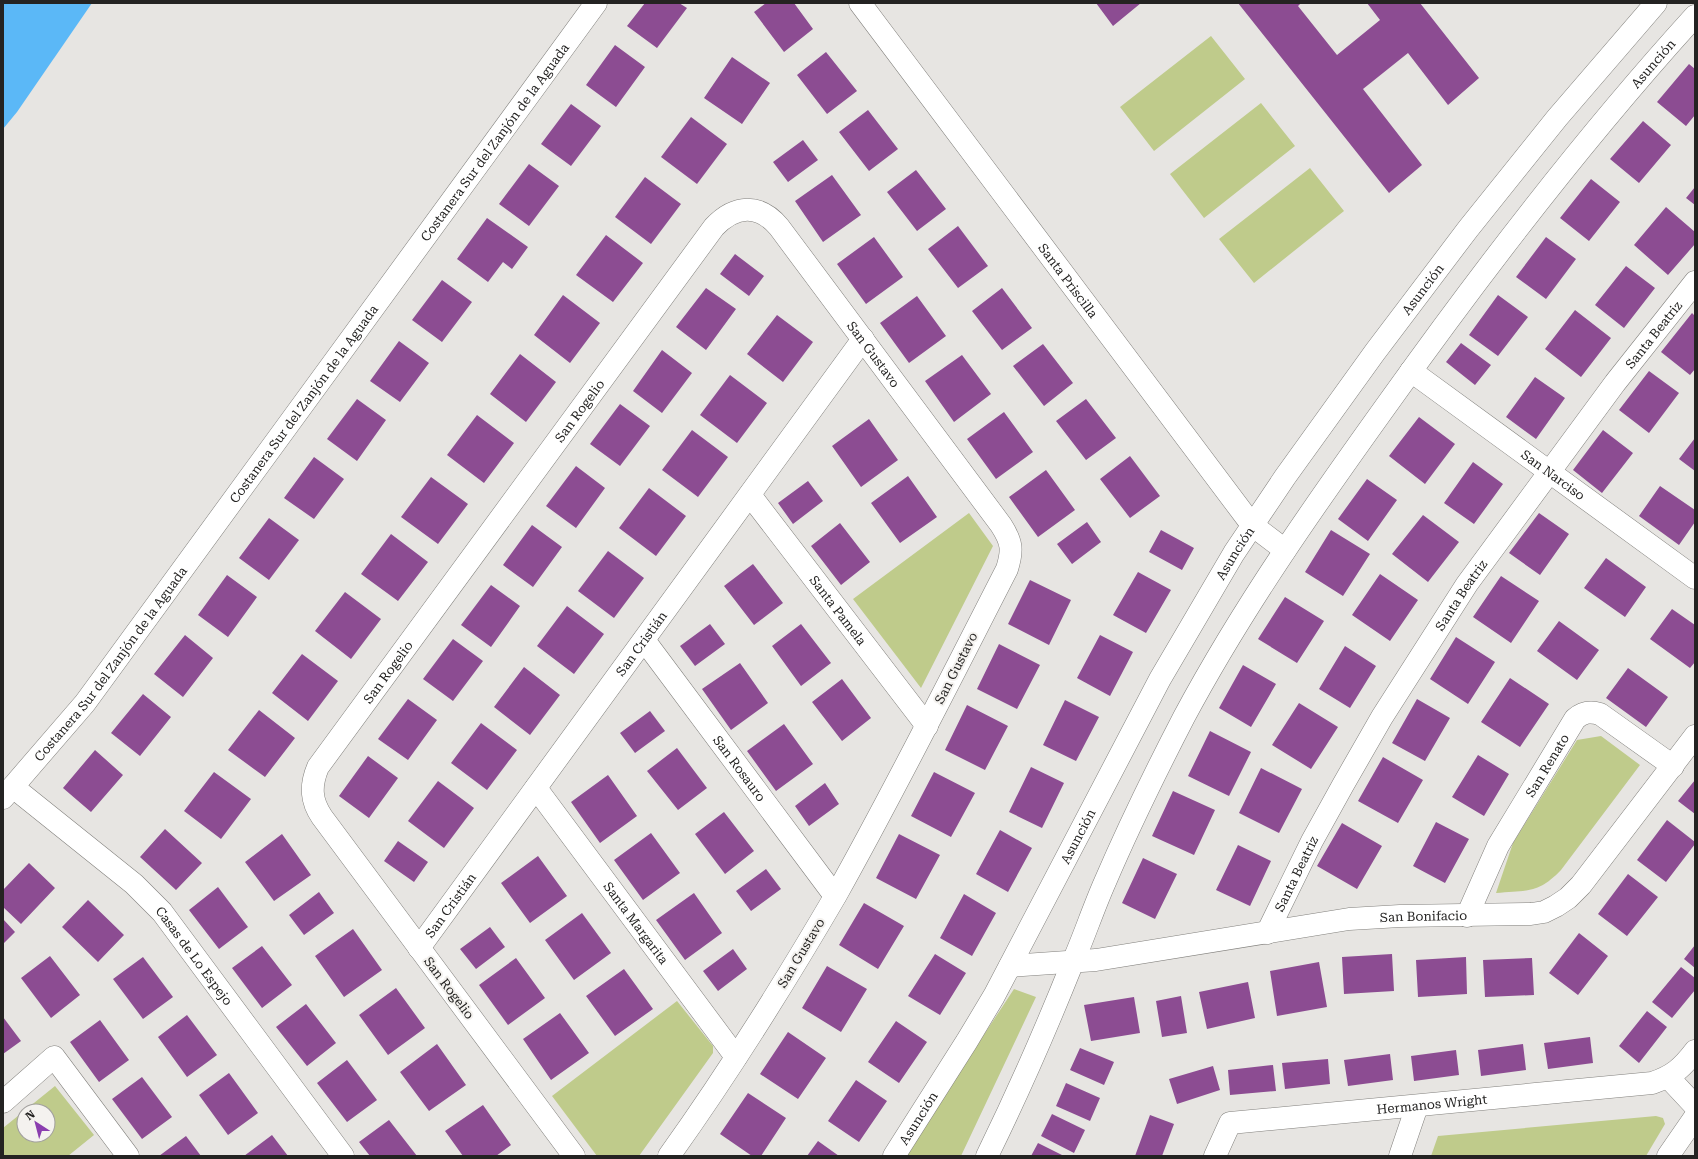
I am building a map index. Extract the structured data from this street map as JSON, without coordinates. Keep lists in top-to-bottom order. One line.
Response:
{"streets":{"street":["Asunción","Costanera Sur del Zanjón de la Aguada","Santa Priscilla","Santa Beatriz","San Gustavo","San Rogelio","San Narciso","Santa Pamela","San Cristián","San Renato","San Rosauro","San Bonifacio","Santa Margarita","Casas de Lo Espejo","Hermanos Wright"]},"crossings":[["Asunción","Santa Priscilla"],["Asunción","San Narciso"],["Asunción","San Bonifacio"],["Costanera Sur del Zanjón de la Aguada","Casas de Lo Espejo"],["Santa Beatriz","San Narciso"],["Santa Beatriz","San Bonifacio"],["San Gustavo","San Rogelio"],["San Gustavo","Santa Pamela"],["San Gustavo","San Cristián"],["San Gustavo","San Rosauro"],["San Gustavo","Santa Margarita"],["San Rogelio","San Cristián"],["Santa Pamela","San Cristián"],["San Cristián","San Rosauro"],["San Cristián","Santa Margarita"],["San Renato","San Bonifacio"]],"north":"top left"}
